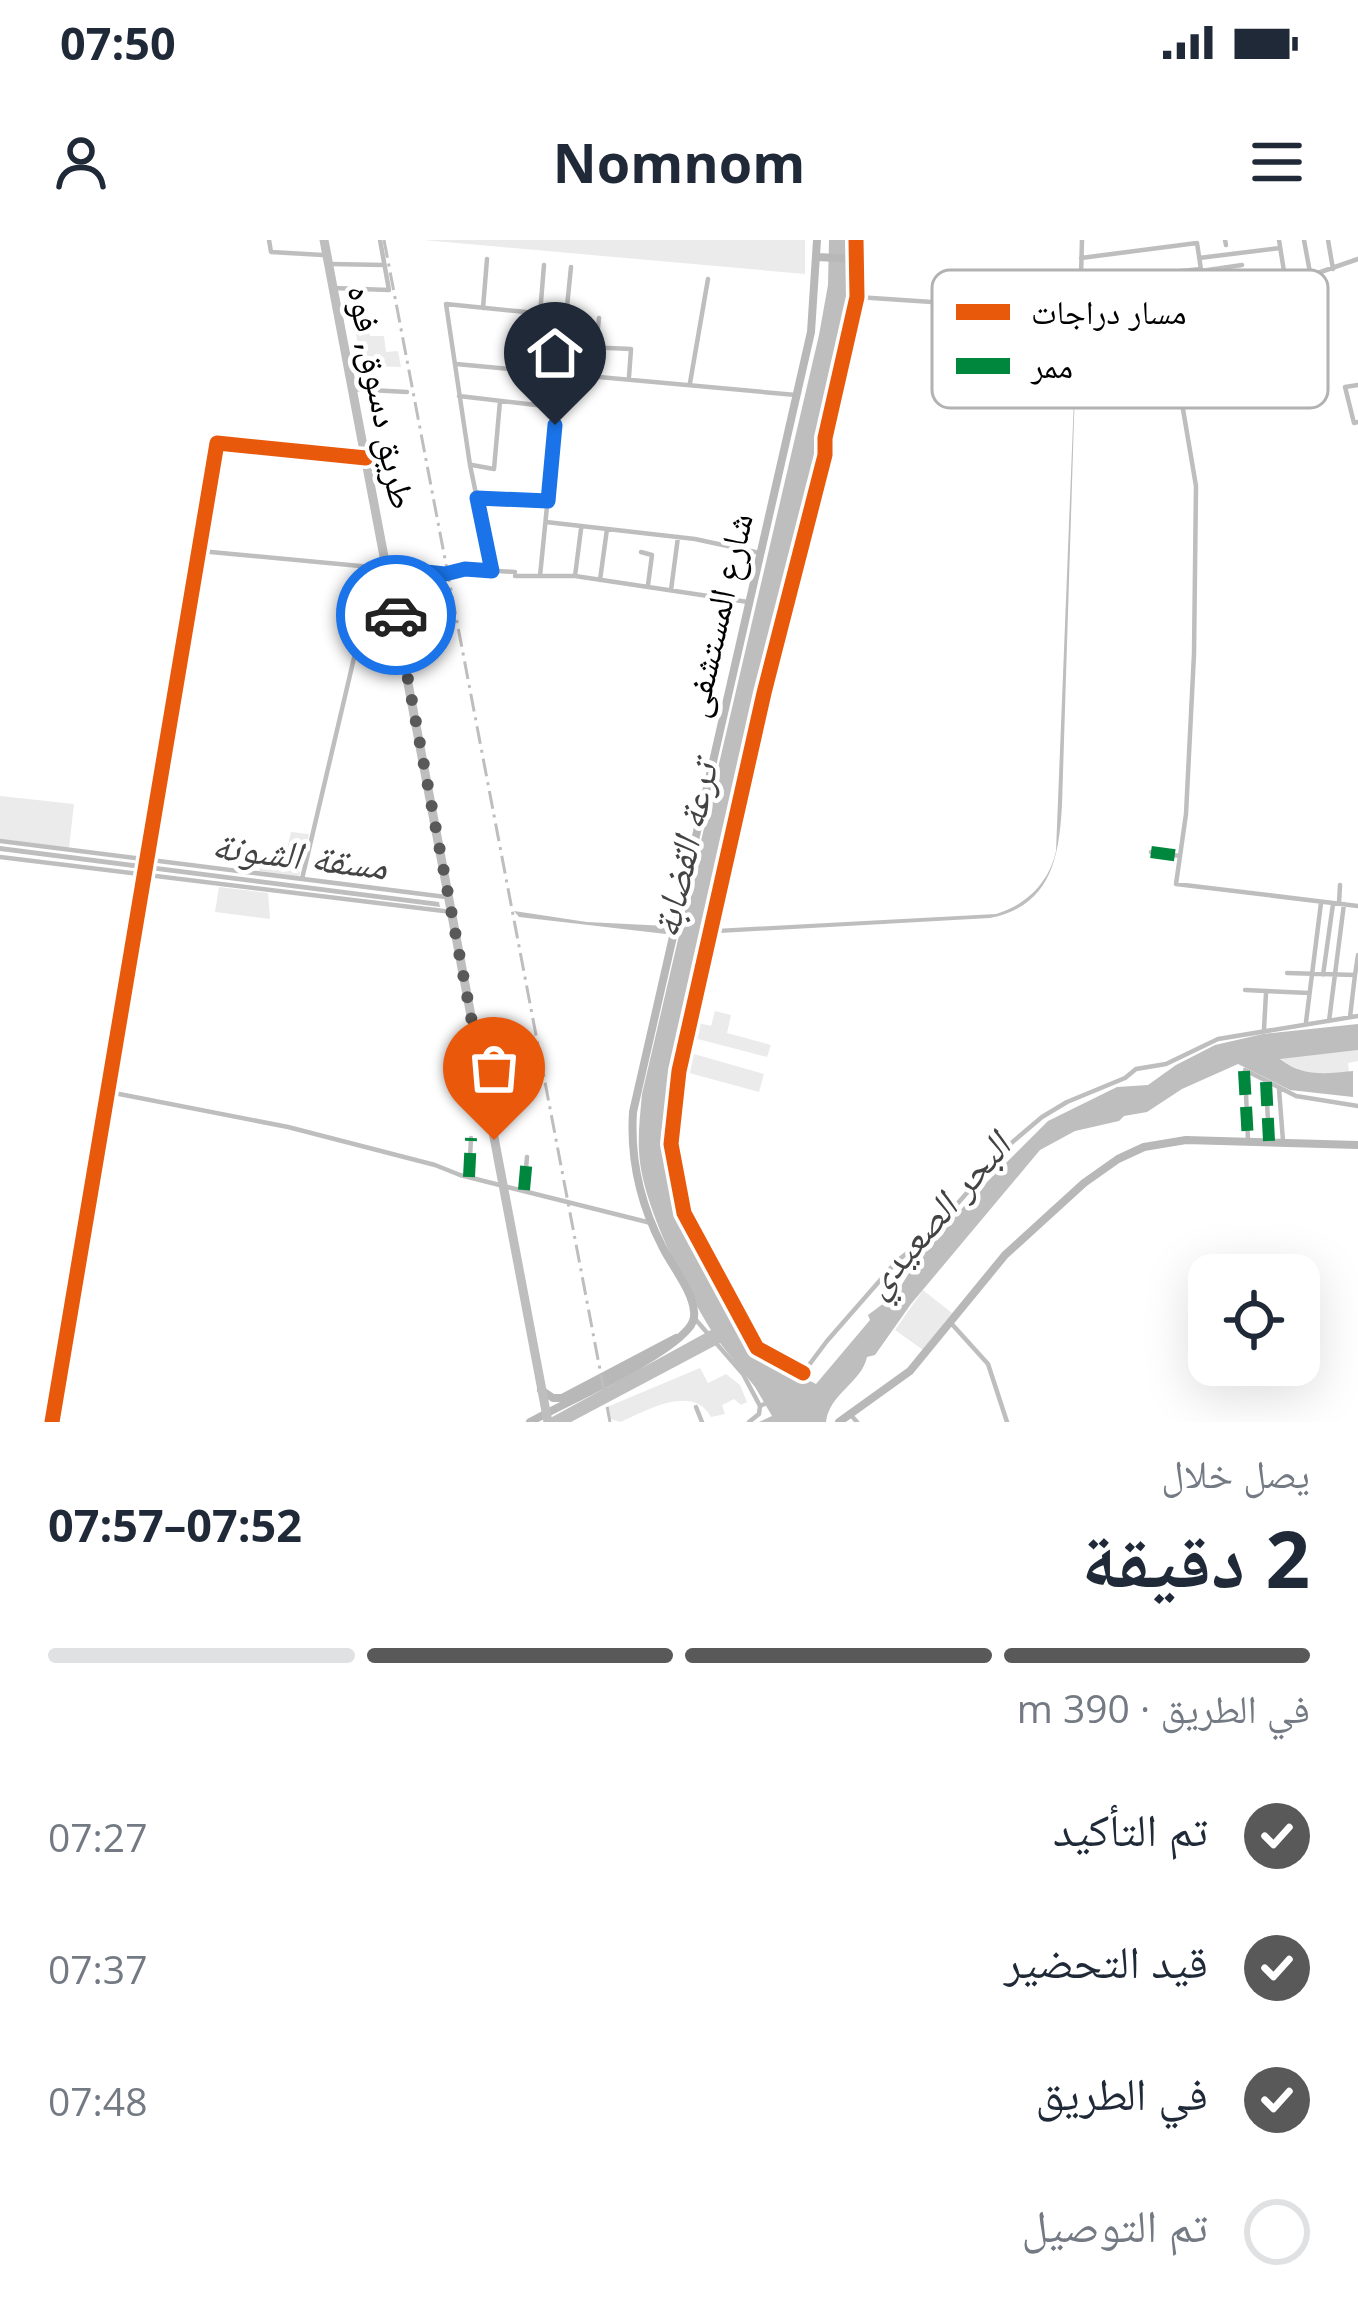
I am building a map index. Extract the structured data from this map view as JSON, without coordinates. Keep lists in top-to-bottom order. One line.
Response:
{"streets":{"main road":["طريق دسوق, فوه","شارع المستشفى"]},"water":["ترعة القضابة","مسقة الشونة","البحر الصعيدي"],"legend":["مسار دراجات","ممر"],"page":{"status":"07:50","header":"Nomnom","heading":["2 دقيقة","يصل خلال","07:52–07:57"],"bar":"في الطريق · 390 m","list":[["تم التأكيد","07:27"],["قيد التحضير","07:37"],["في الطريق","07:48"],"تم التوصيل"]}}
